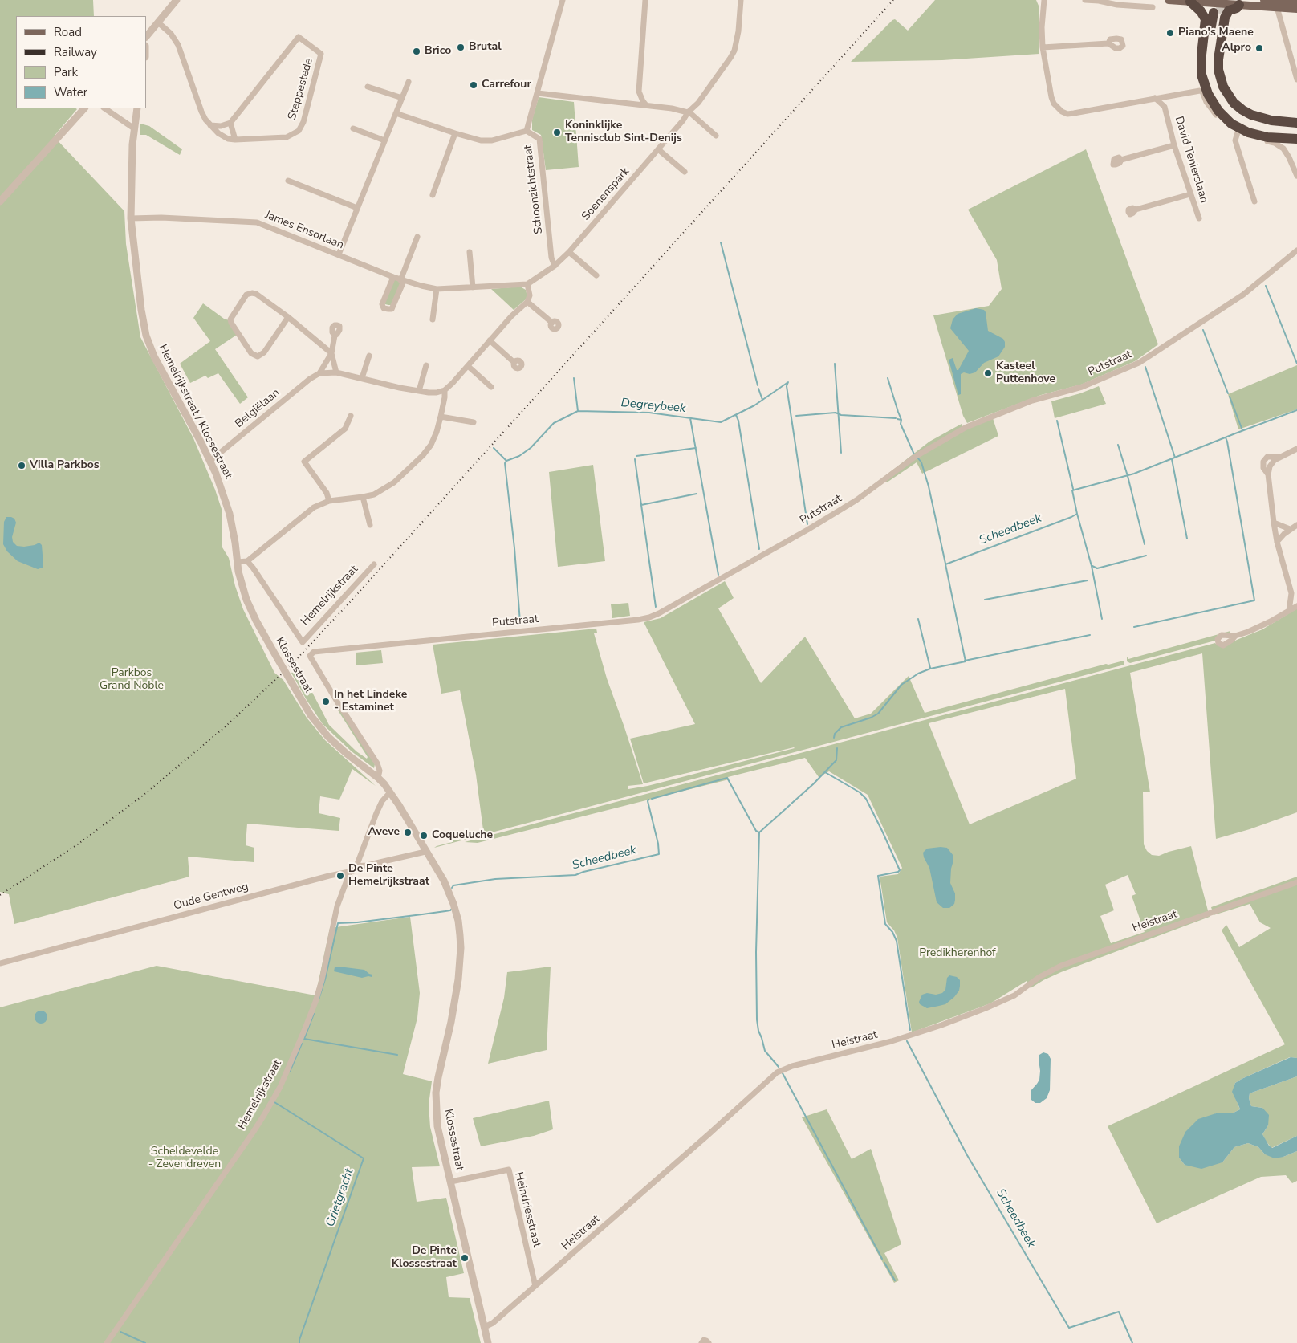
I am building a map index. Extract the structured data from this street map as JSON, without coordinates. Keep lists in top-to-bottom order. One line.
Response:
{"streets":{"street":["Steppestede","David Tenierslaan","Schoonzichtstraat","Soenenspark","James Ensorlaan","Putstraat","Belgiëlaan","Hemelrijkstraat / Klossestraat","Hemelrijkstraat","Klossestraat","Oude Gentweg","Heistraat","Heindriesstraat"]},"crossings":[["Schoonzichtstraat","Soenenspark"],["James Ensorlaan","Hemelrijkstraat / Klossestraat"],["Putstraat","Klossestraat"],["Belgiëlaan","Hemelrijkstraat / Klossestraat"],["Hemelrijkstraat / Klossestraat","Klossestraat"],["Hemelrijkstraat","Oude Gentweg"],["Klossestraat","Heistraat"],["Klossestraat","Heindriesstraat"],["Heistraat","Heindriesstraat"]],"water":["Degreybeek","Scheedbeek","Grietgracht"],"parks":["Parkbos Grand Noble","Predikherenhof","Scheldevelde - Zevendreven"],"places":["Piano's Maene","Brutal","Alpro","Brico","Carrefour","Koninklijke Tennisclub Sint-Denijs","Kasteel Puttenhove","Villa Parkbos","In het Lindeke - Estaminet","Aveve","Coqueluche","De Pinte Hemelrijkstraat","De Pinte Klossestraat"],"legend":["Road","Railway","Park","Water"]}
